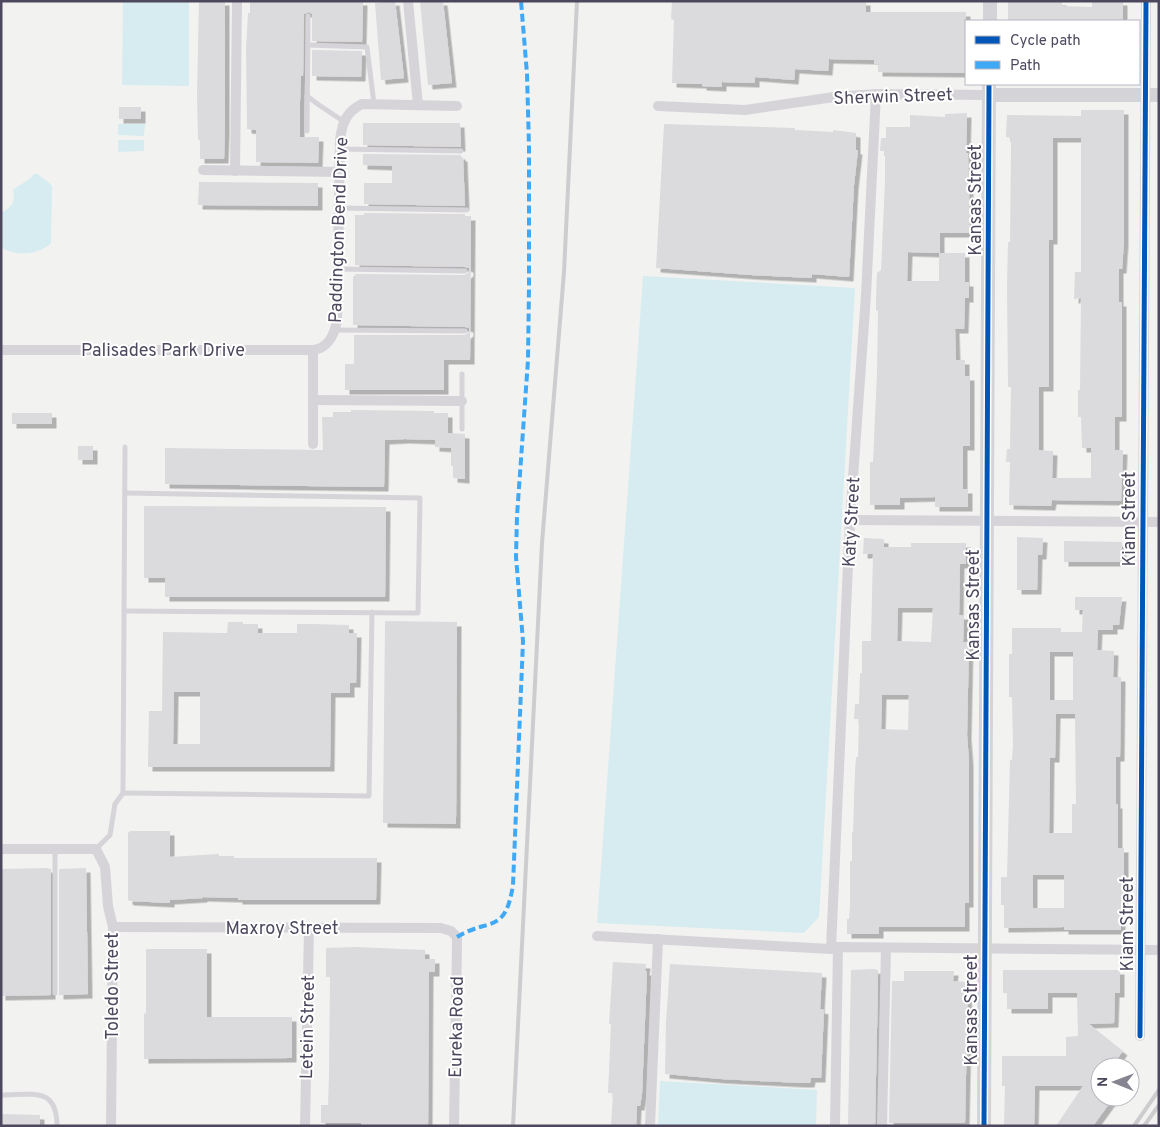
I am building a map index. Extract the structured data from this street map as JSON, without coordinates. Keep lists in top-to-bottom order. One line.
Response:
{"streets":{"street":["Sherwin Street","Kansas Street","Paddington Bend Drive","Palisades Park Drive","Kiam Street","Katy Street","Maxroy Street","Toledo Street","Letein Street","Eureka Road"]},"crossings":[["Sherwin Street","Kansas Street"],["Sherwin Street","Kiam Street"],["Sherwin Street","Katy Street"],["Paddington Bend Drive","Palisades Park Drive"],["Maxroy Street","Toledo Street"],["Maxroy Street","Letein Street"],["Maxroy Street","Eureka Road"]],"legend":["Cycle path","Path"],"north":"left"}
